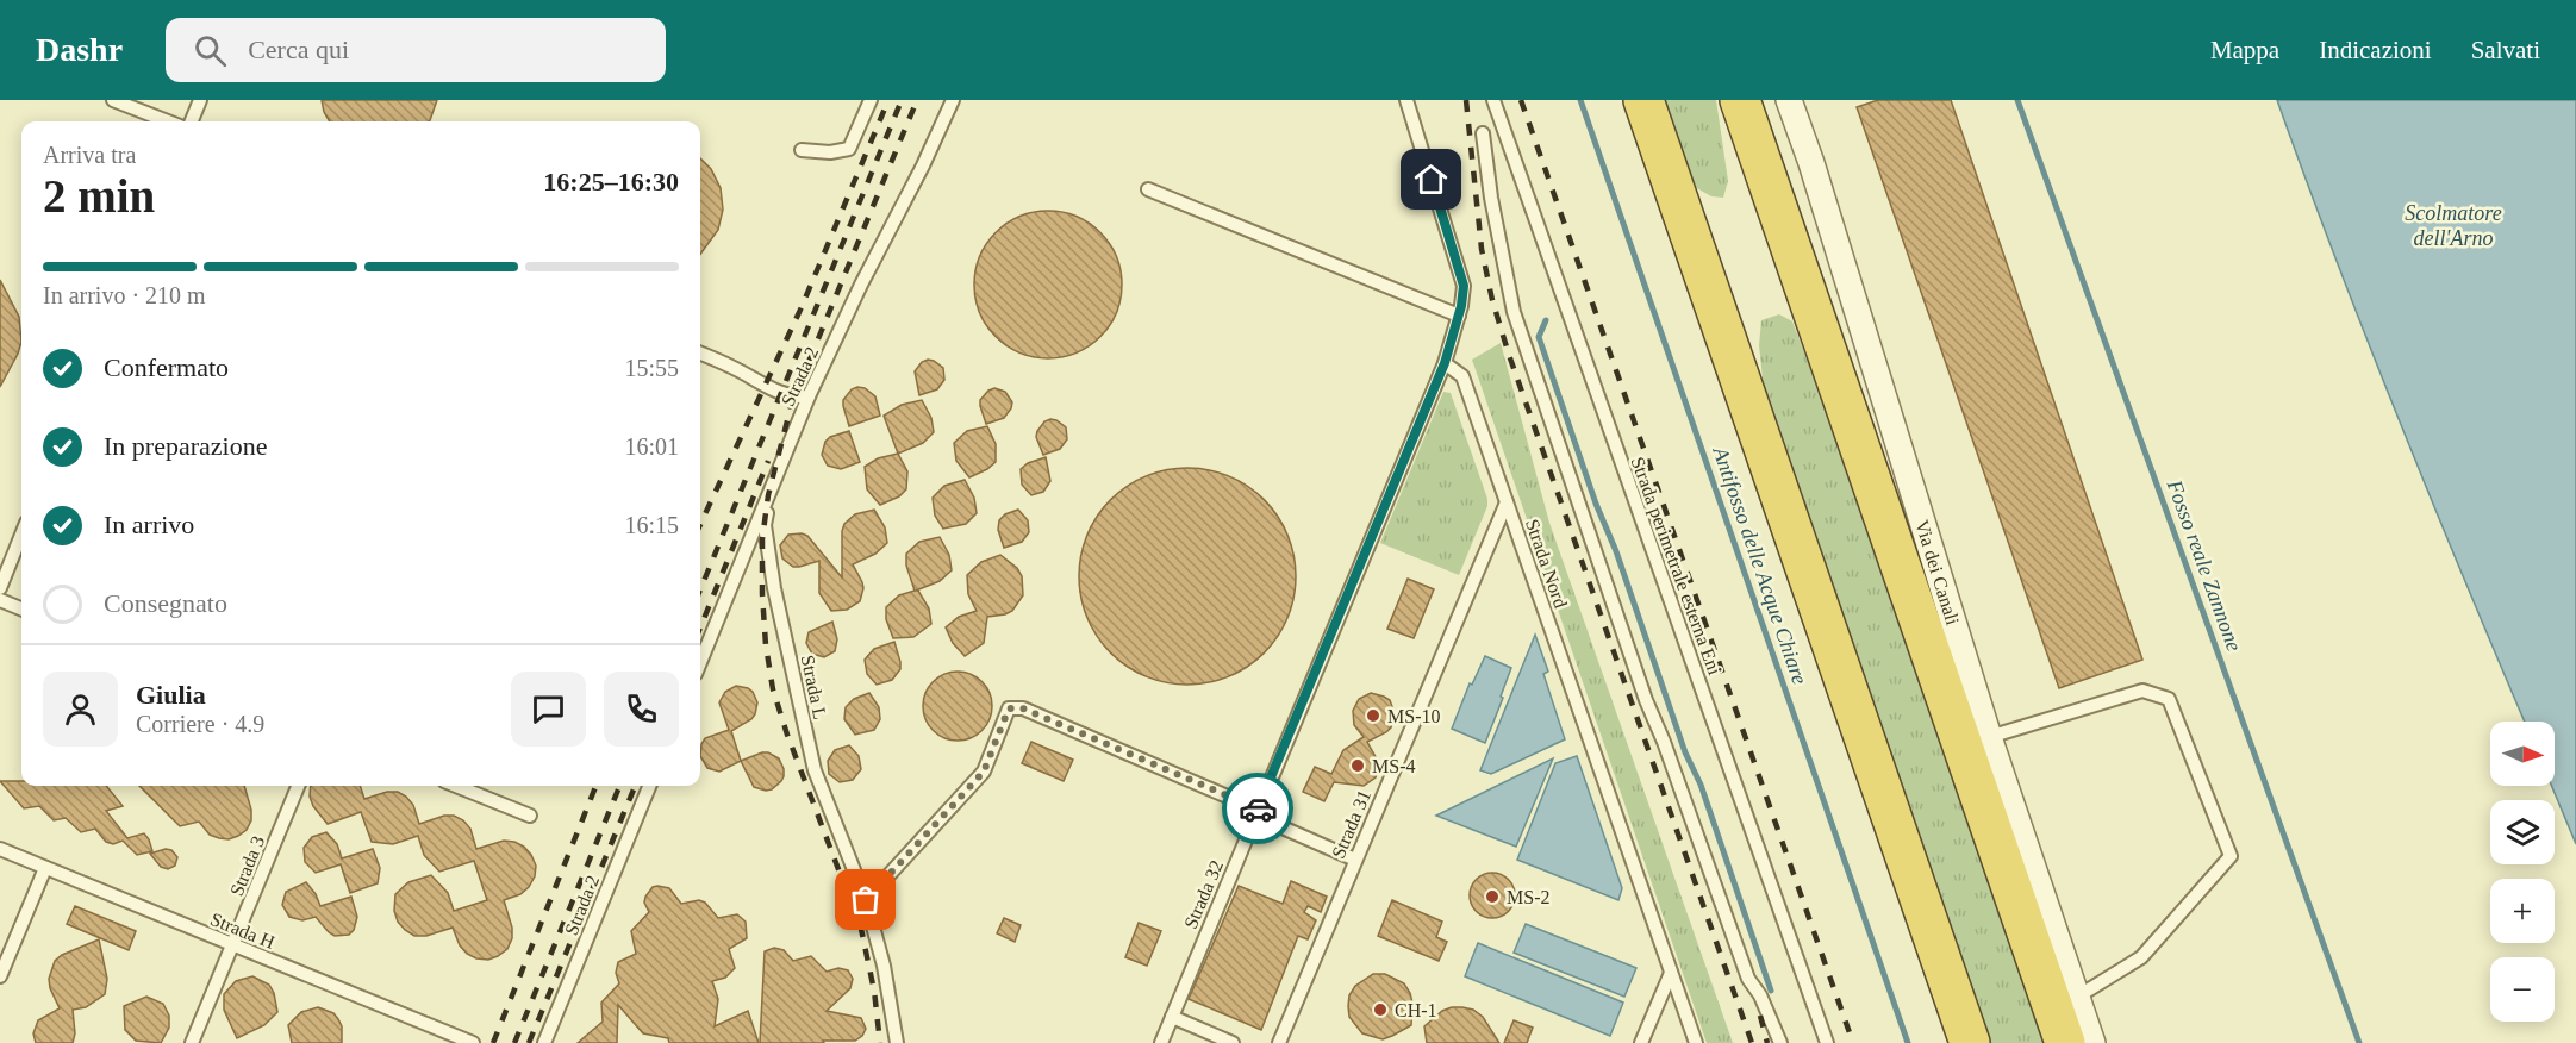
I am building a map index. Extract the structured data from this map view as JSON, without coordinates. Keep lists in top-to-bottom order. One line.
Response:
{"streets":{"street":["Via dei Canali"],"lane":["Strada 2","Strada Nord","Strada perimetrale esterna Eni","Strada L","Strada 31","Strada 3","Strada 32","Strada H"]},"crossings":[["Strada 2","Strada L"],["Strada Nord","Strada 31"],["Strada Nord","Strada 32"],["Strada 3","Strada H"]],"water":["Scolmatore dell'Arno","Antifosso delle Acque Chiare","Fosso reale Zannone"],"places":["MS-10","MS-4","MS-2","CH-1"],"north":"right","page":{"header":"Dashr","search":"Cerca qui","nav":["Mappa","Indicazioni","Salvati"],"heading":["2 min","Arriva tra","16:25–16:30"],"panel":["Giulia","Corriere · 4.9"],"bar":"In arrivo · 210 m","list":[["Confermato","15:55"],["In preparazione","16:01"],["In arrivo","16:15"],"Consegnato"],"map_buttons":["+","−"]}}
